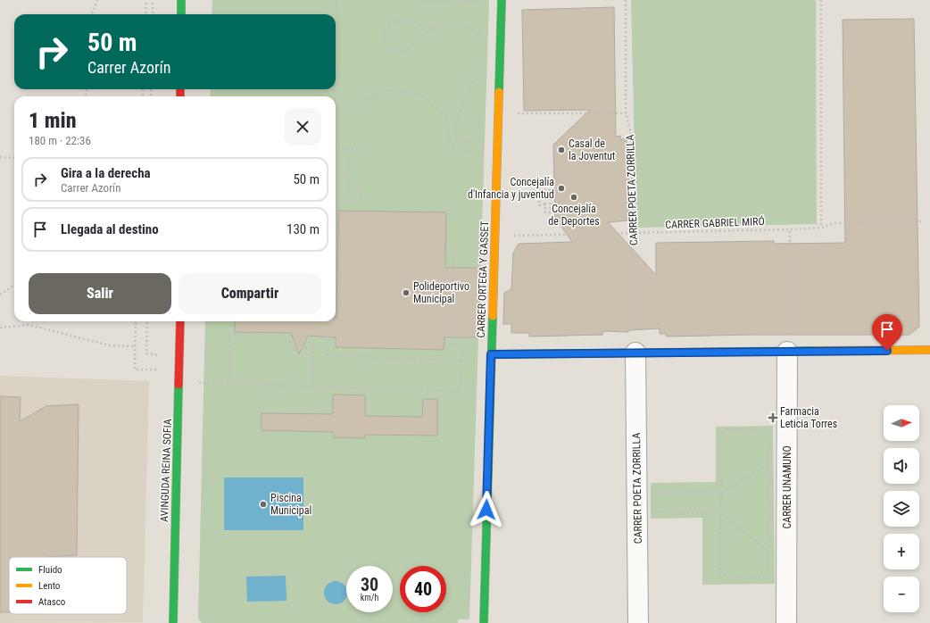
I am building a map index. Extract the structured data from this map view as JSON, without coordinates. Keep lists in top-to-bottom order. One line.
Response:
{"streets":{"street":["CARRER POETA ZORRILLA","CARRER ORTEGA Y GASSET","AVINGUDA REINA SOFIA","CARRER UNAMUNO"],"path":["CARRER GABRIEL MIRÓ"]},"crossings":[["CARRER POETA ZORRILLA","CARRER GABRIEL MIRÓ"]],"places":{"other":["Casal de la Joventut","Concejalía d'Infancia y juventud","Concejalía de Deportes","Polideportivo Municipal","Piscina Municipal"],"health":["Farmacia Leticia Torres"]},"legend":["Fluido","Lento","Atasco"],"north":"right","page":{"turn":["50 m","Carrer Azorín"],"heading":["1 min","180 m · 22:36"],"list":[{"name":"Gira a la derecha","note":"Carrer Azorín","value":"50 m"},{"name":"Llegada al destino","value":"130 m"}],"buttons":["Salir","Compartir"],"map_buttons":["+","−"],"speed":"30 km/h","limit":"40"}}
